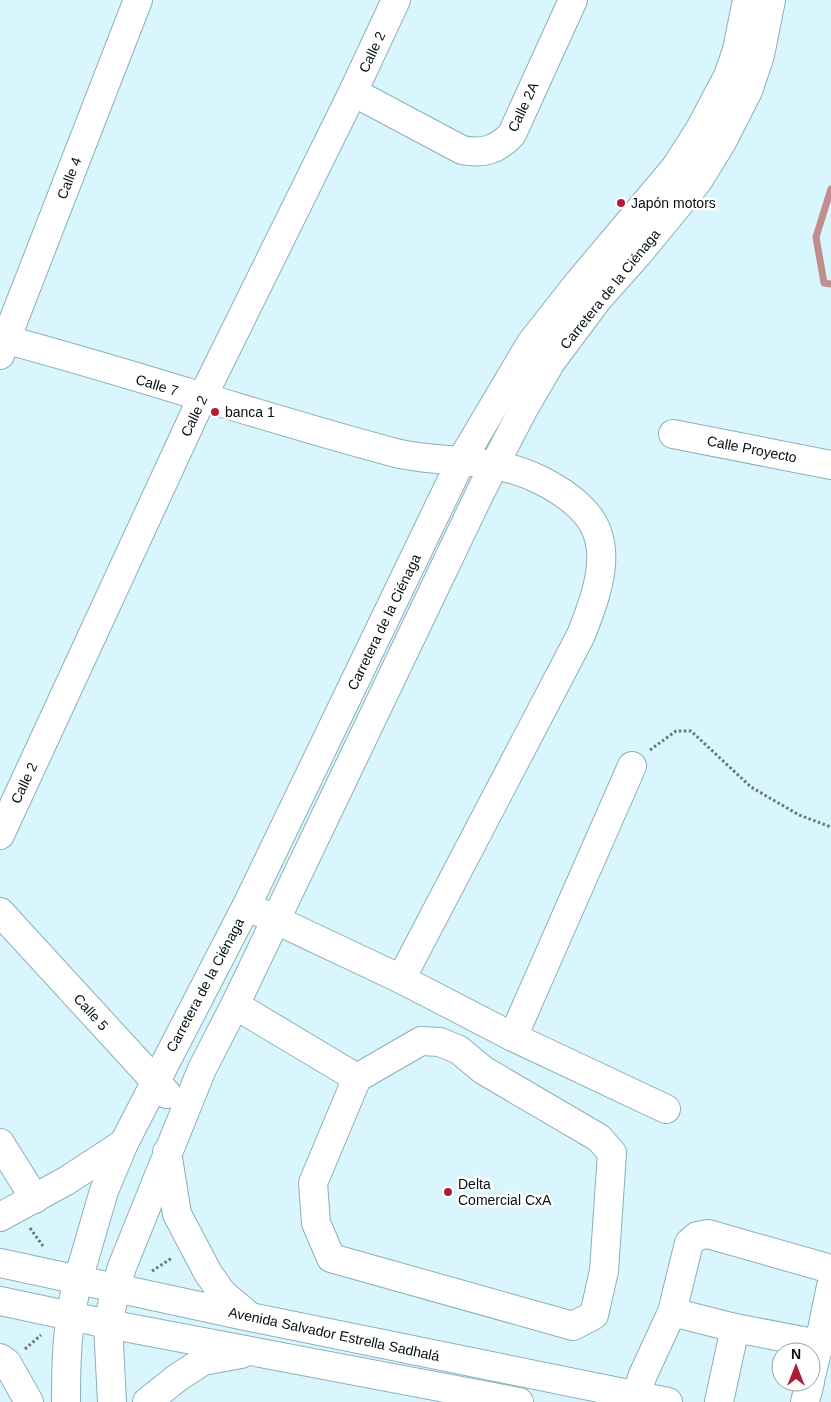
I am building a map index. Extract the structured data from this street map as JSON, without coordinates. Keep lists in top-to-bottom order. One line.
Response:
{"streets":{"main road":["Calle 2","Calle 2A","Calle 4","Carretera de la Ciénaga","Calle 7","Calle Proyecto","Calle 5","Avenida Salvador Estrella Sadhalá"]},"crossings":[["Calle 2","Calle 2A"],["Calle 2","Calle 7"],["Calle 4","Calle 7"],["Carretera de la Ciénaga","Calle 7"],["Carretera de la Ciénaga","Calle 5"],["Carretera de la Ciénaga","Avenida Salvador Estrella Sadhalá"]],"places":["Japón motors","banca 1","Delta Comercial CxA"],"north":"top"}
